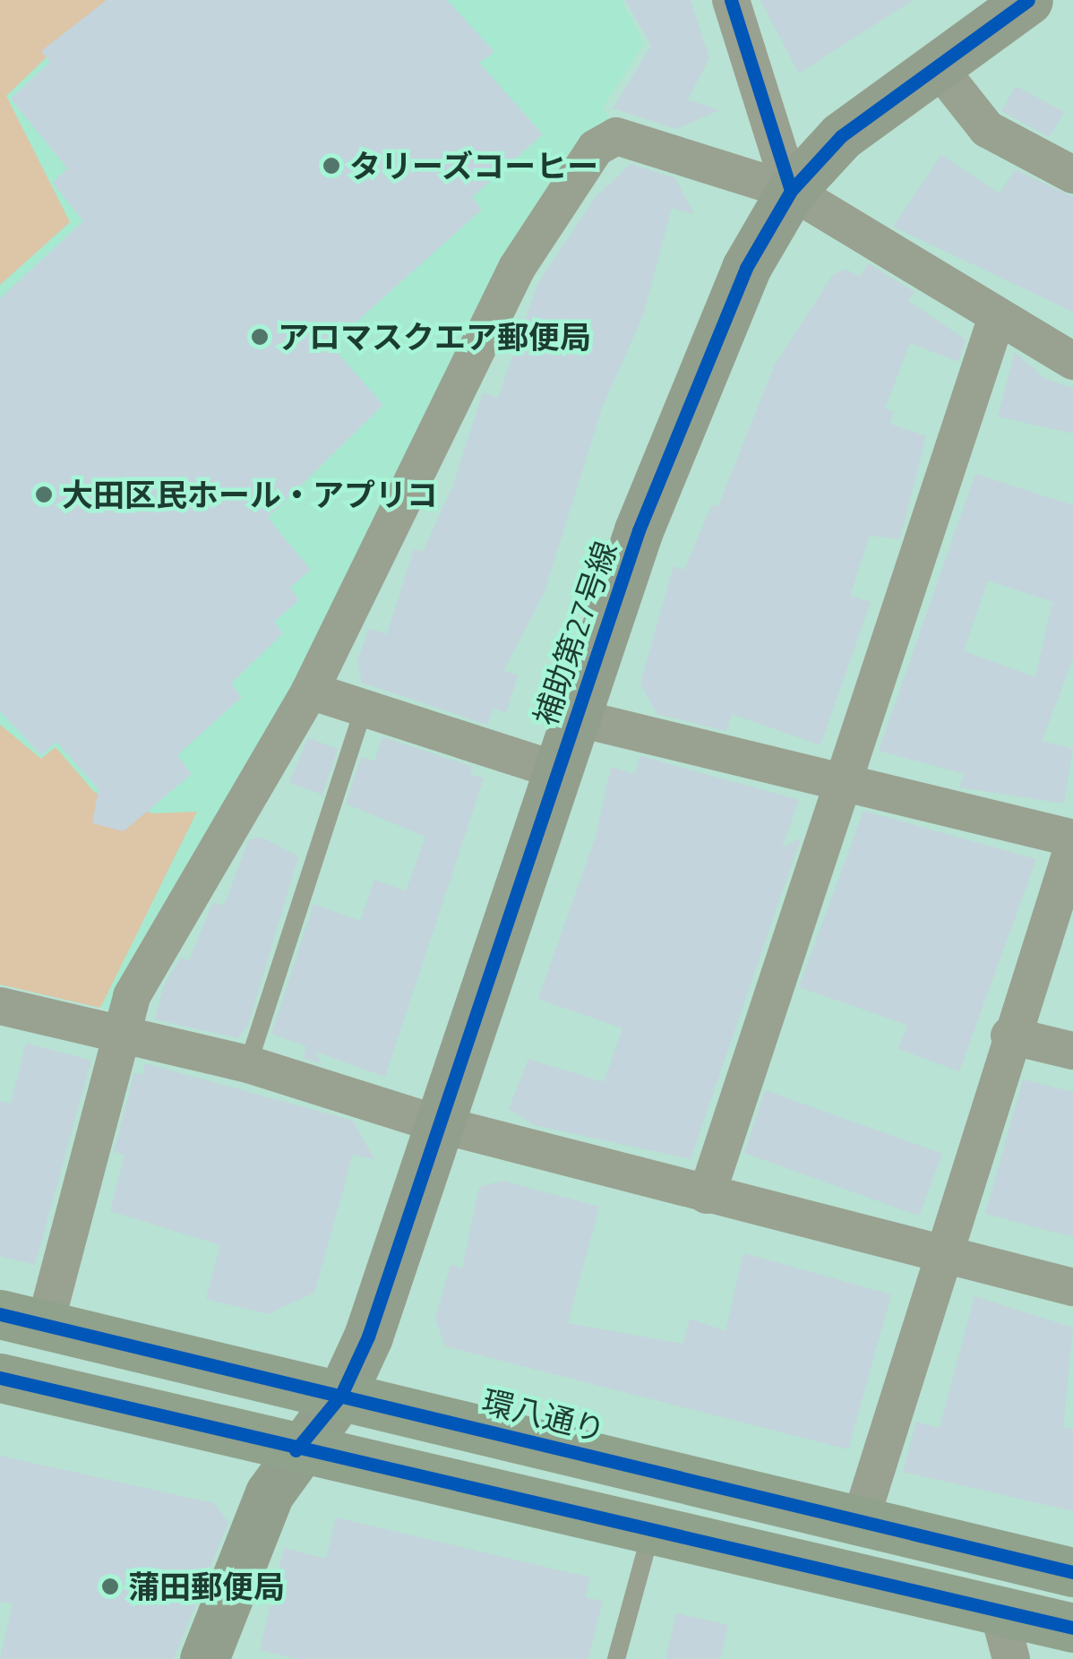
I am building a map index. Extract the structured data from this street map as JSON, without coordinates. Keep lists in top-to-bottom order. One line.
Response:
{"streets":{"main road":["環八通り"],"street":["補助第27号線"]},"crossings":[["補助第27号線","環八通り"]],"places":["タリーズコーヒー","アロマスクエア郵便局","大田区民ホール・アプリコ","蒲田郵便局"]}
